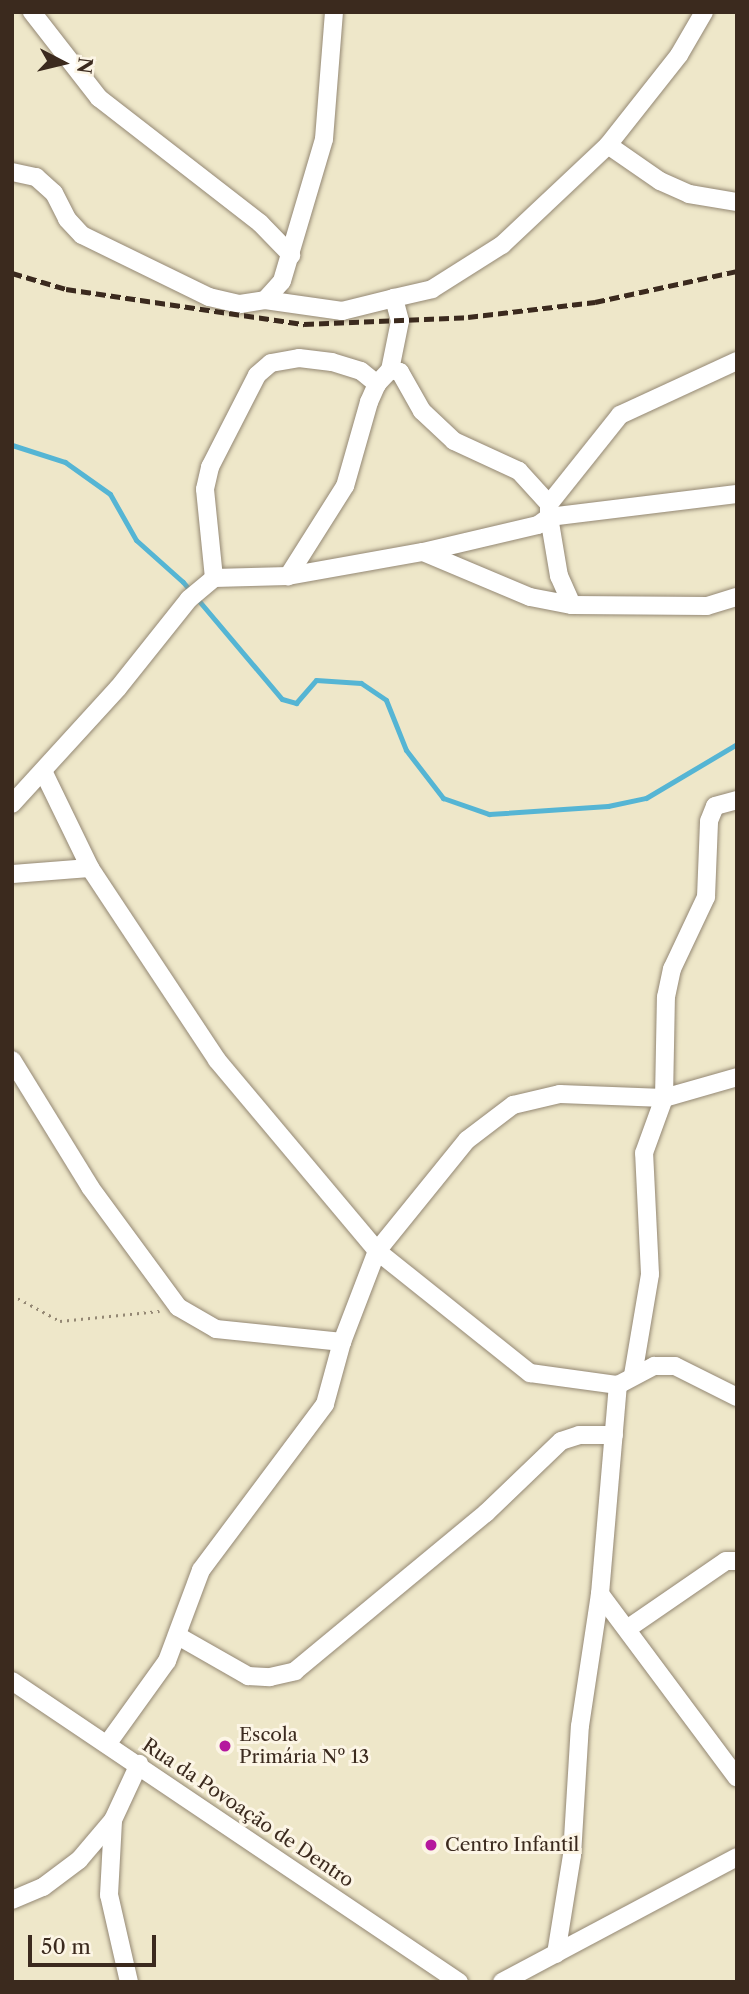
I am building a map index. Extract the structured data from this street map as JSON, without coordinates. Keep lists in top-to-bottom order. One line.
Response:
{"streets":{"street":["Rua da Povoação de Dentro"]},"places":["Escola Primária Nº 13","Centro Infantil"],"scale_bar":"50 m","north":"right"}
